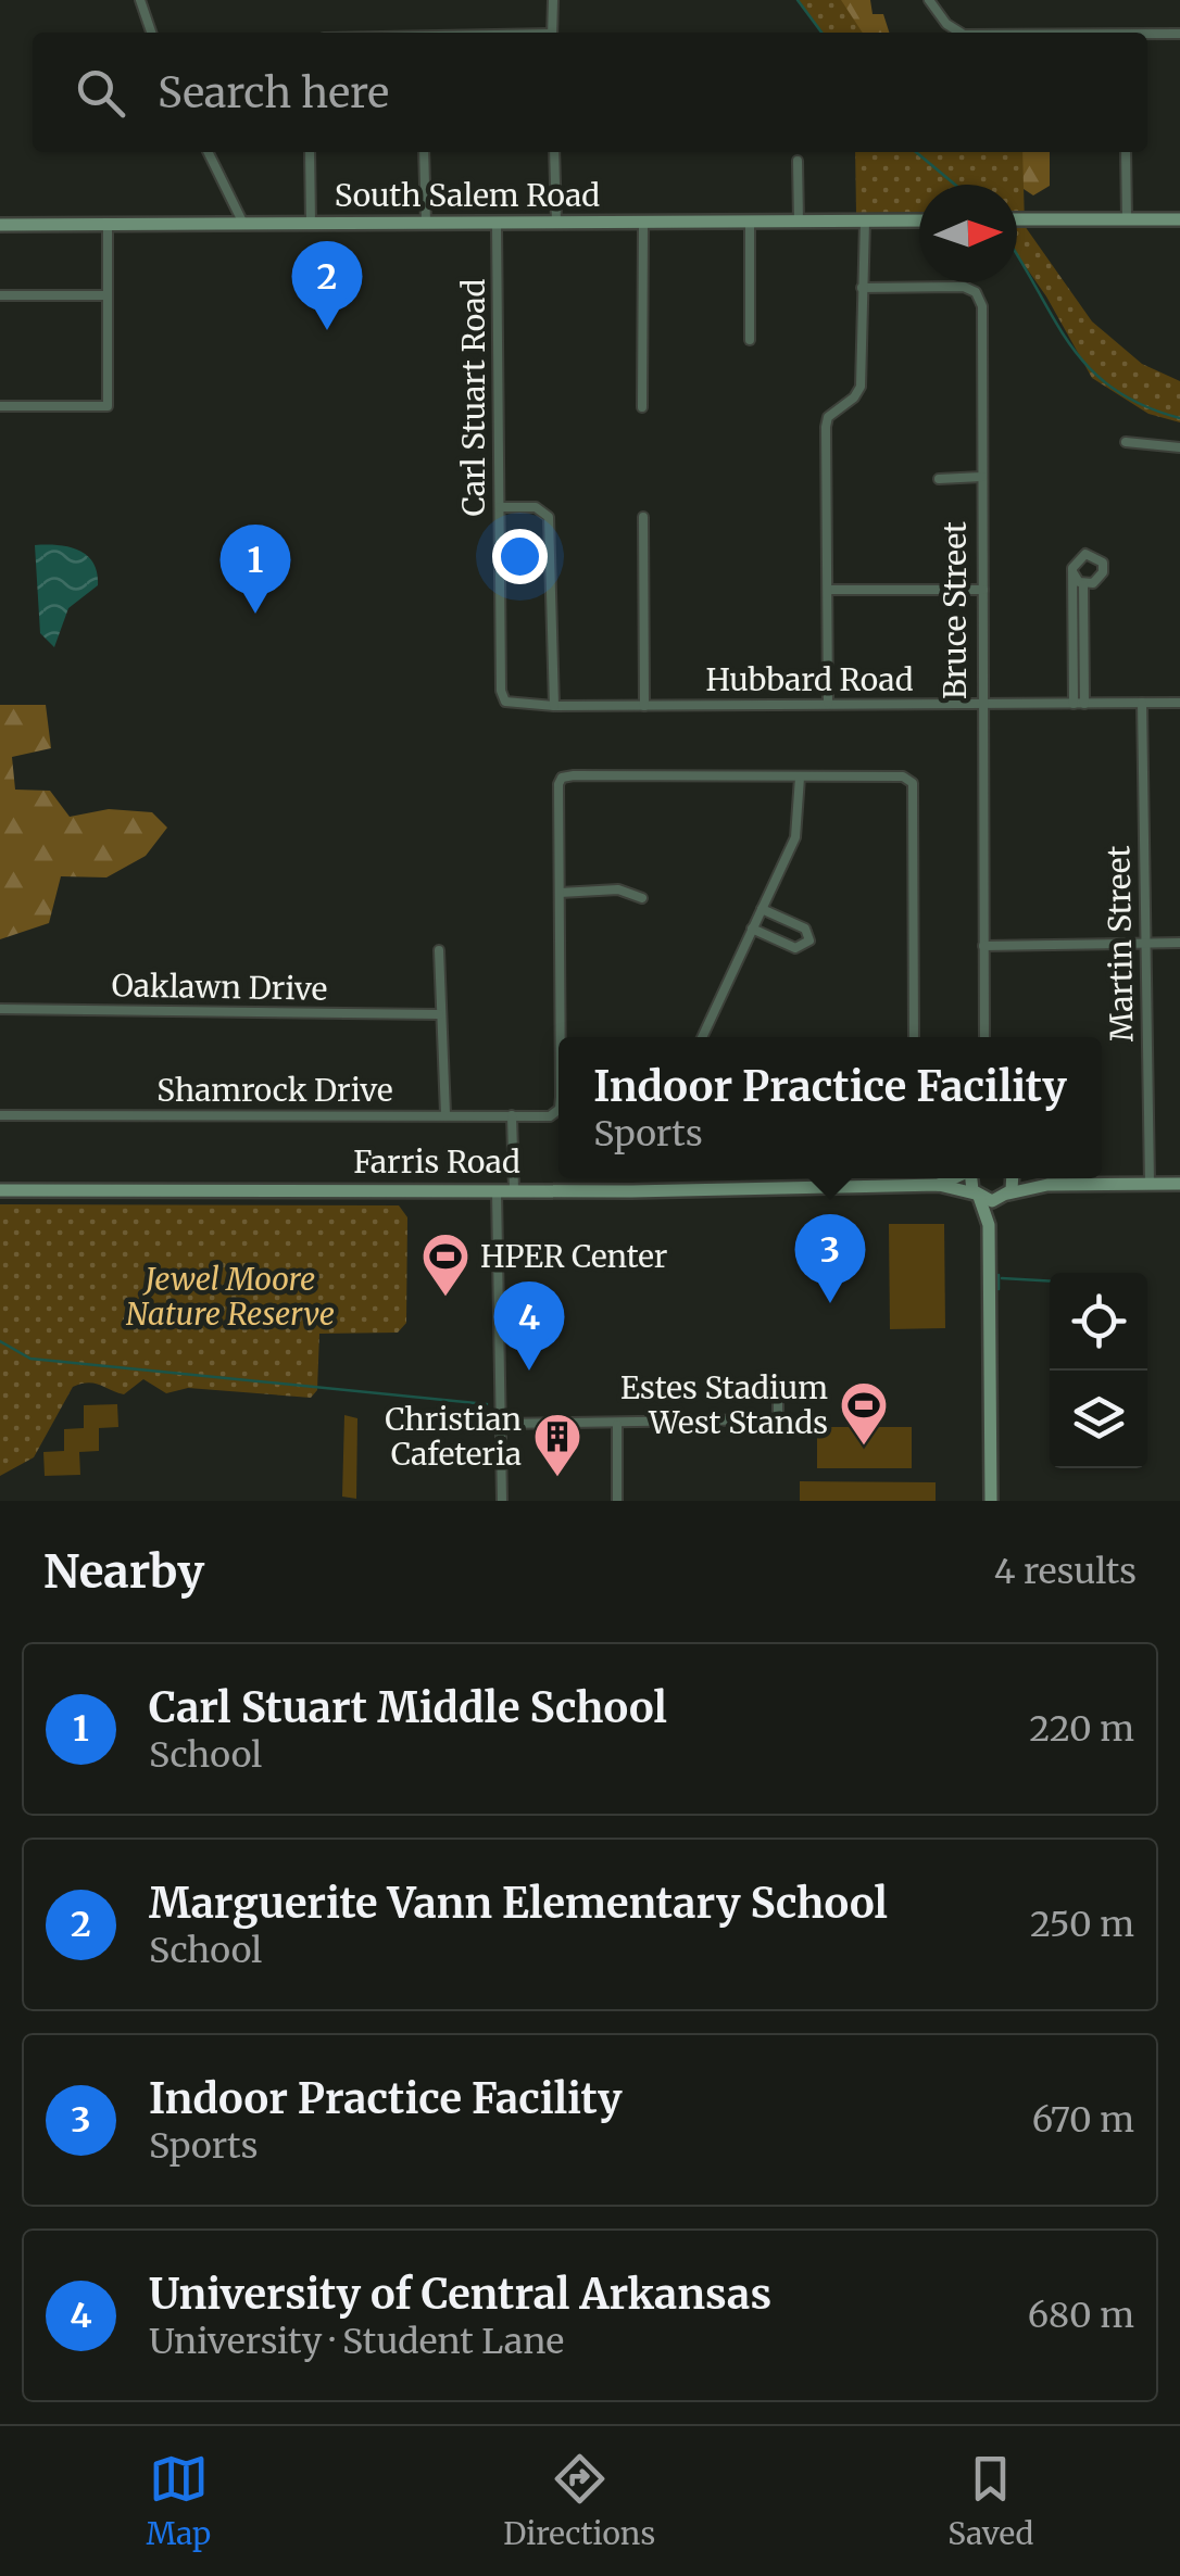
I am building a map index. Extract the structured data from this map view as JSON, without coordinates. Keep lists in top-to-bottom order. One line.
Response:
{"streets":{"street":["South Salem Road","Carl Stuart Road","Bruce Street","Hubbard Road","Martin Street","Oaklawn Drive","Shamrock Drive","Farris Road"]},"crossings":[["South Salem Road","Carl Stuart Road"],["Carl Stuart Road","Hubbard Road"],["Bruce Street","Hubbard Road"],["Hubbard Road","Martin Street"]],"parks":["Jewel Moore Nature Reserve"],"places":{"sports":["HPER Center","Estes Stadium West Stands"],"building":["Christian Cafeteria"]},"north":"right","page":{"search":"Search here","pins":["2","1","3","4"],"popup":["Indoor Practice Facility","Sports"],"heading":["Nearby","4 results"],"list":[{"mark":"1","name":"Carl Stuart Middle School","note":"School","value":"220 m"},{"mark":"2","name":"Marguerite Vann Elementary School","note":"School","value":"250 m"},{"mark":"3","name":"Indoor Practice Facility","note":"Sports","value":"670 m"},{"mark":"4","name":"University of Central Arkansas","note":"University · Student Lane","value":"680 m"}],"nav":["Map","Directions","Saved"]}}
